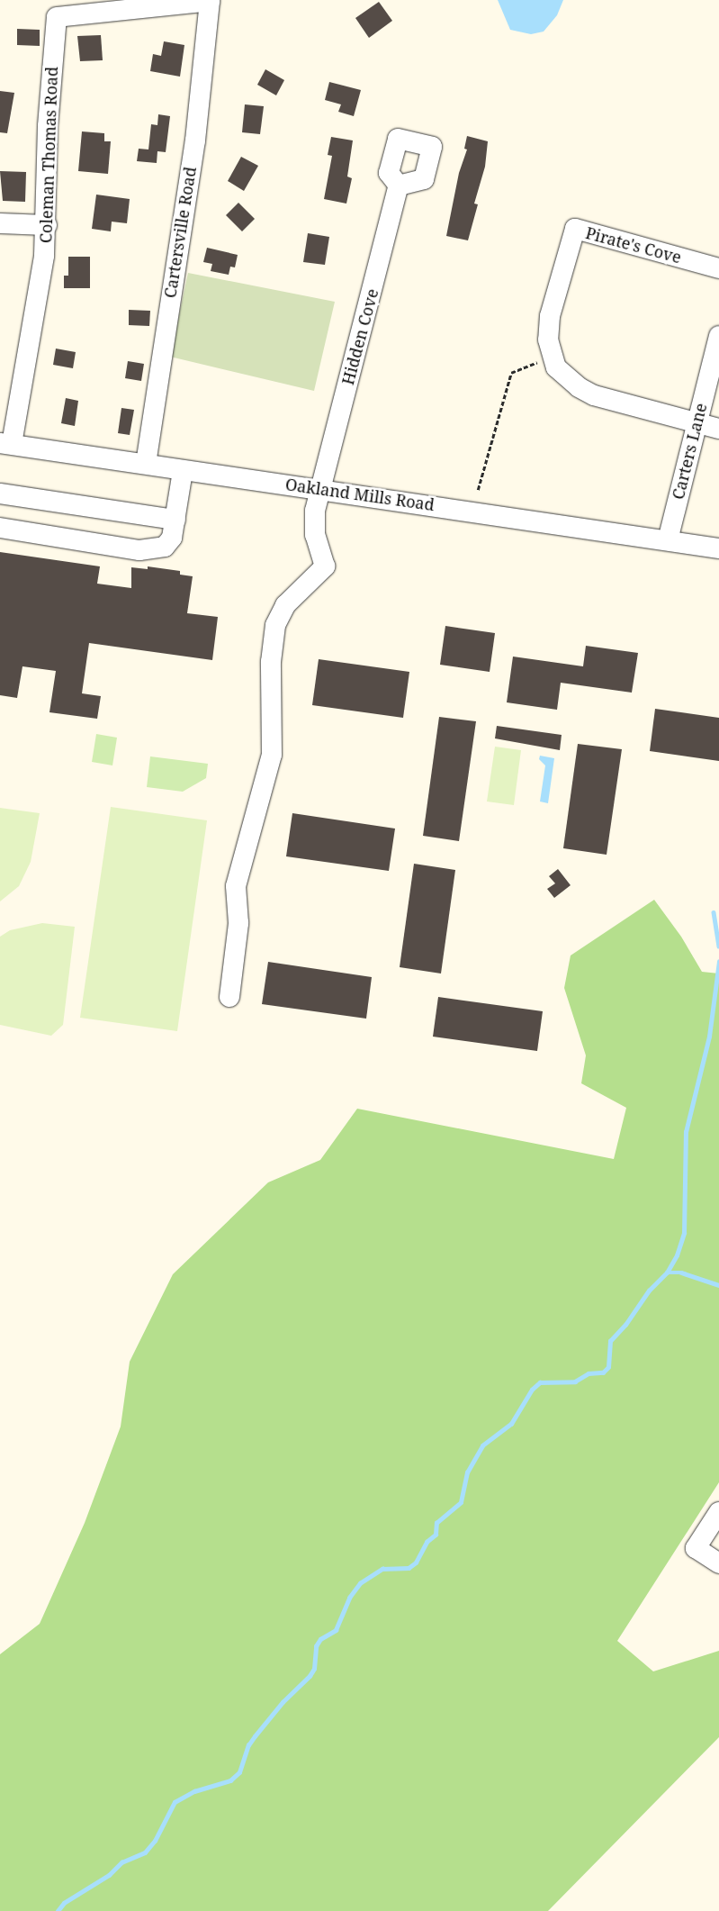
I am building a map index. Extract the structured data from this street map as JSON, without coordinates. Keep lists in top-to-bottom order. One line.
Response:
{"streets":{"street":["Coleman Thomas Road","Cartersville Road","Pirate's Cove","Hidden Cove","Carters Lane","Oakland Mills Road"]},"crossings":[["Coleman Thomas Road","Cartersville Road"],["Coleman Thomas Road","Oakland Mills Road"],["Cartersville Road","Oakland Mills Road"],["Pirate's Cove","Carters Lane"],["Hidden Cove","Oakland Mills Road"],["Carters Lane","Oakland Mills Road"]]}
